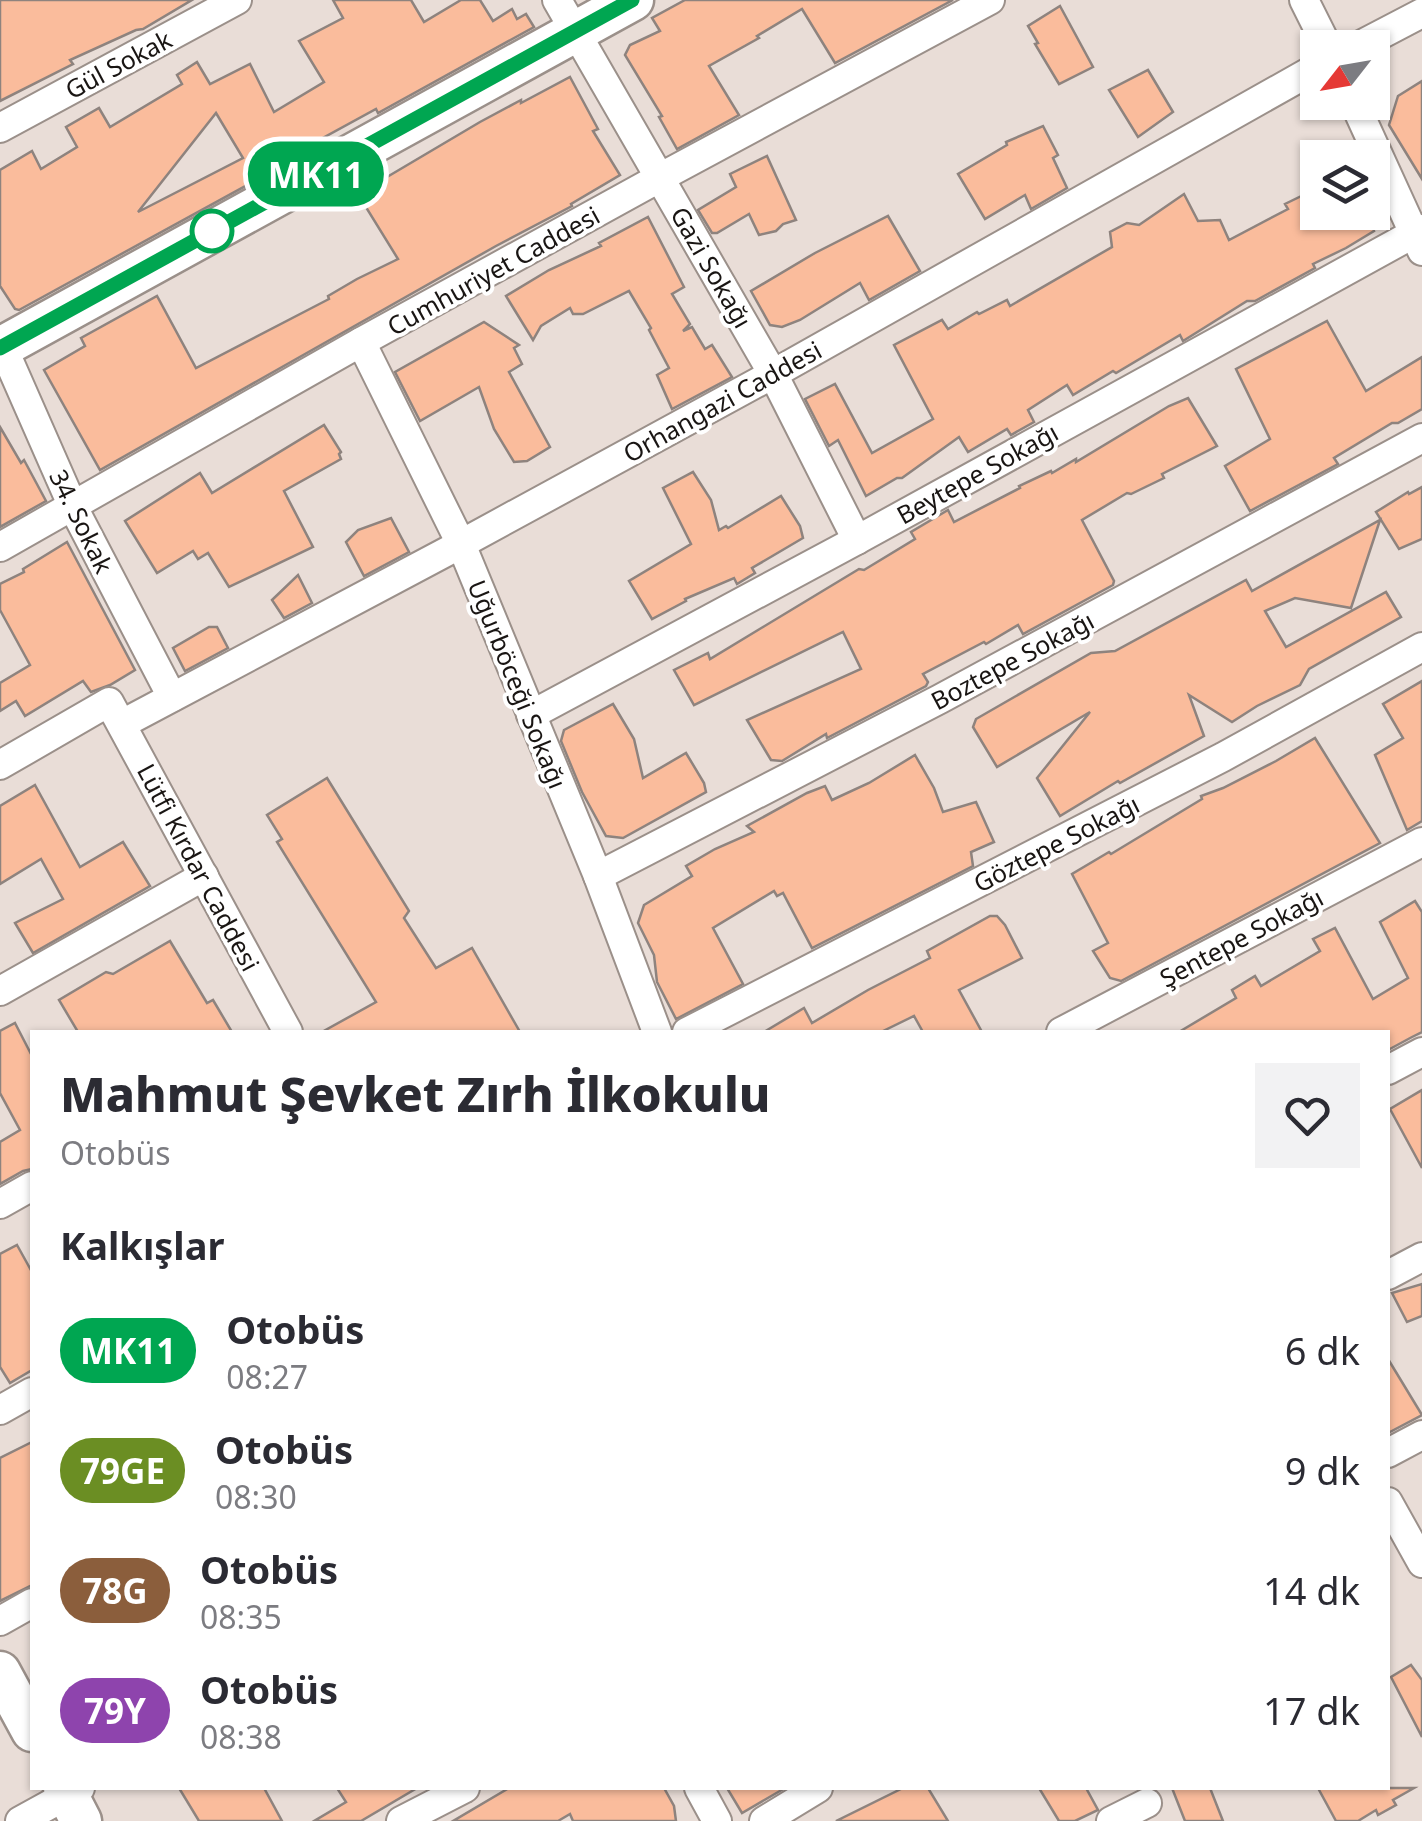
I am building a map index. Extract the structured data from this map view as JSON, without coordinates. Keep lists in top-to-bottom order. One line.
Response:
{"streets":{"street":["Gül Sokak","Gazi Sokağı","Cumhuriyet Caddesi","Orhangazi Caddesi","Beytepe Sokağı","34. Sokak","Boztepe Sokağı","Uğurböceği Sokağı","Göztepe Sokağı","Lütfi Kırdar Caddesi","Şentepe Sokağı"]},"crossings":[["Gazi Sokağı","Cumhuriyet Caddesi"],["Gazi Sokağı","Orhangazi Caddesi"],["Gazi Sokağı","Beytepe Sokağı"],["Cumhuriyet Caddesi","34. Sokak"],["Cumhuriyet Caddesi","Uğurböceği Sokağı"],["Orhangazi Caddesi","34. Sokak"],["Orhangazi Caddesi","Uğurböceği Sokağı"],["Orhangazi Caddesi","Lütfi Kırdar Caddesi"],["Beytepe Sokağı","Uğurböceği Sokağı"],["Boztepe Sokağı","Uğurböceği Sokağı"]],"lines":["bus line MK11"],"north":"bottom left","page":{"on_map":"MK11","heading":[["Mahmut Şevket Zırh İlkokulu","Otobüs"],"Kalkışlar"],"list":[{"mark":"MK11","name":"Otobüs","note":"08:27","value":"6 dk"},{"mark":"79GE","name":"Otobüs","note":"08:30","value":"9 dk"},{"mark":"78G","name":"Otobüs","note":"08:35","value":"14 dk"},{"mark":"79Y","name":"Otobüs","note":"08:38","value":"17 dk"}]}}
